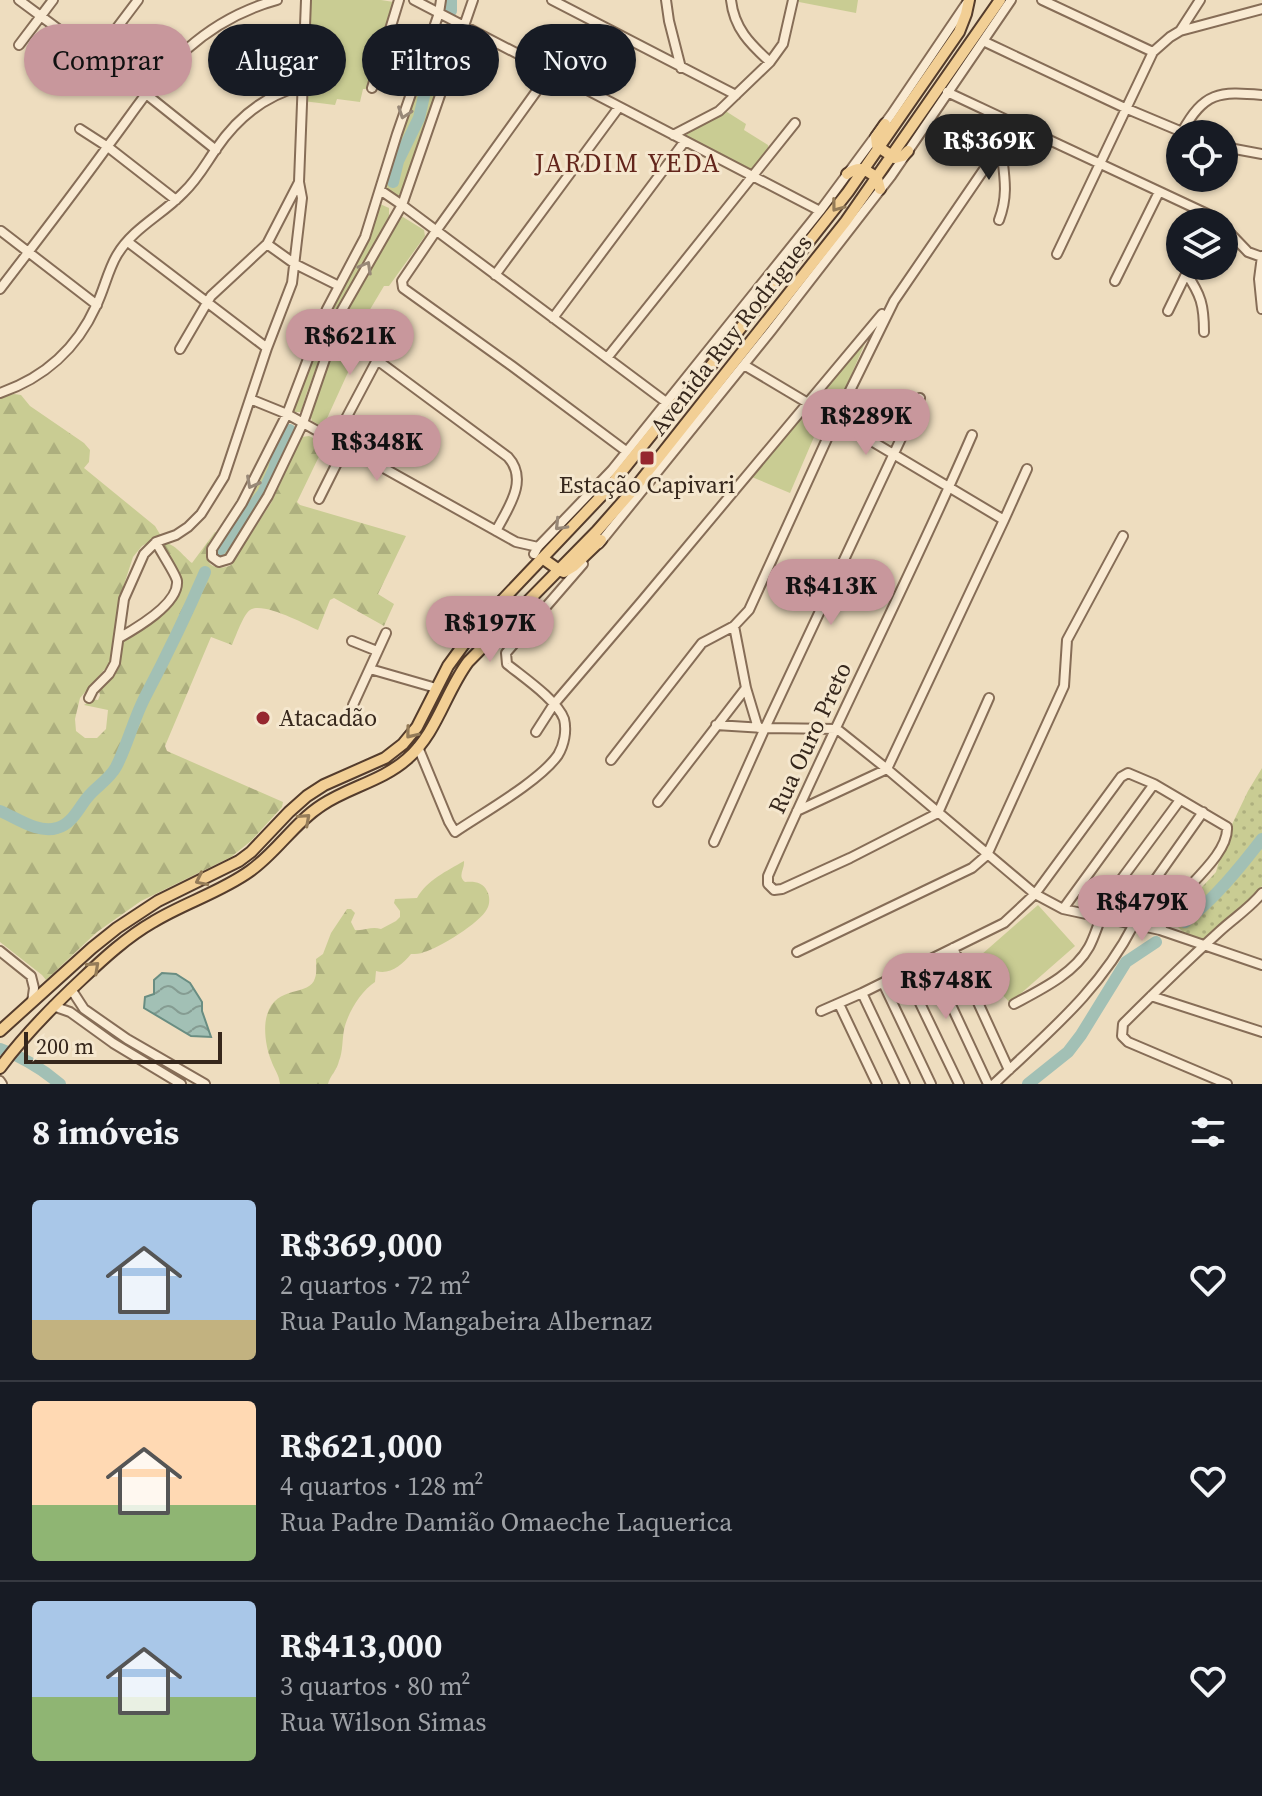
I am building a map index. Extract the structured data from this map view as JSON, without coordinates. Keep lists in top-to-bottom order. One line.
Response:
{"streets":{"main road":["Avenida Ruy Rodrigues"],"street":["Rua Ouro Preto"]},"districts":["JARDIM YEDA"],"places":{"transit":["Estação Capivari"],"other":["Atacadão"]},"scale_bar":"200 m","page":{"chip":["Comprar","Alugar","Filtros","Novo"],"price":["R$369K","R$621K","R$289K","R$348K","R$413K","R$197K","R$479K","R$748K"],"scale":"200 m","heading":"8 imóveis","list":[{"name":"R$369,000","note":"2 quartos · 72 m² · Rua Paulo Mangabeira Albernaz"},{"name":"R$621,000","note":"4 quartos · 128 m² · Rua Padre Damião Omaeche Laquerica"},{"name":"R$413,000","note":"3 quartos · 80 m² · Rua Wilson Simas"}]}}
